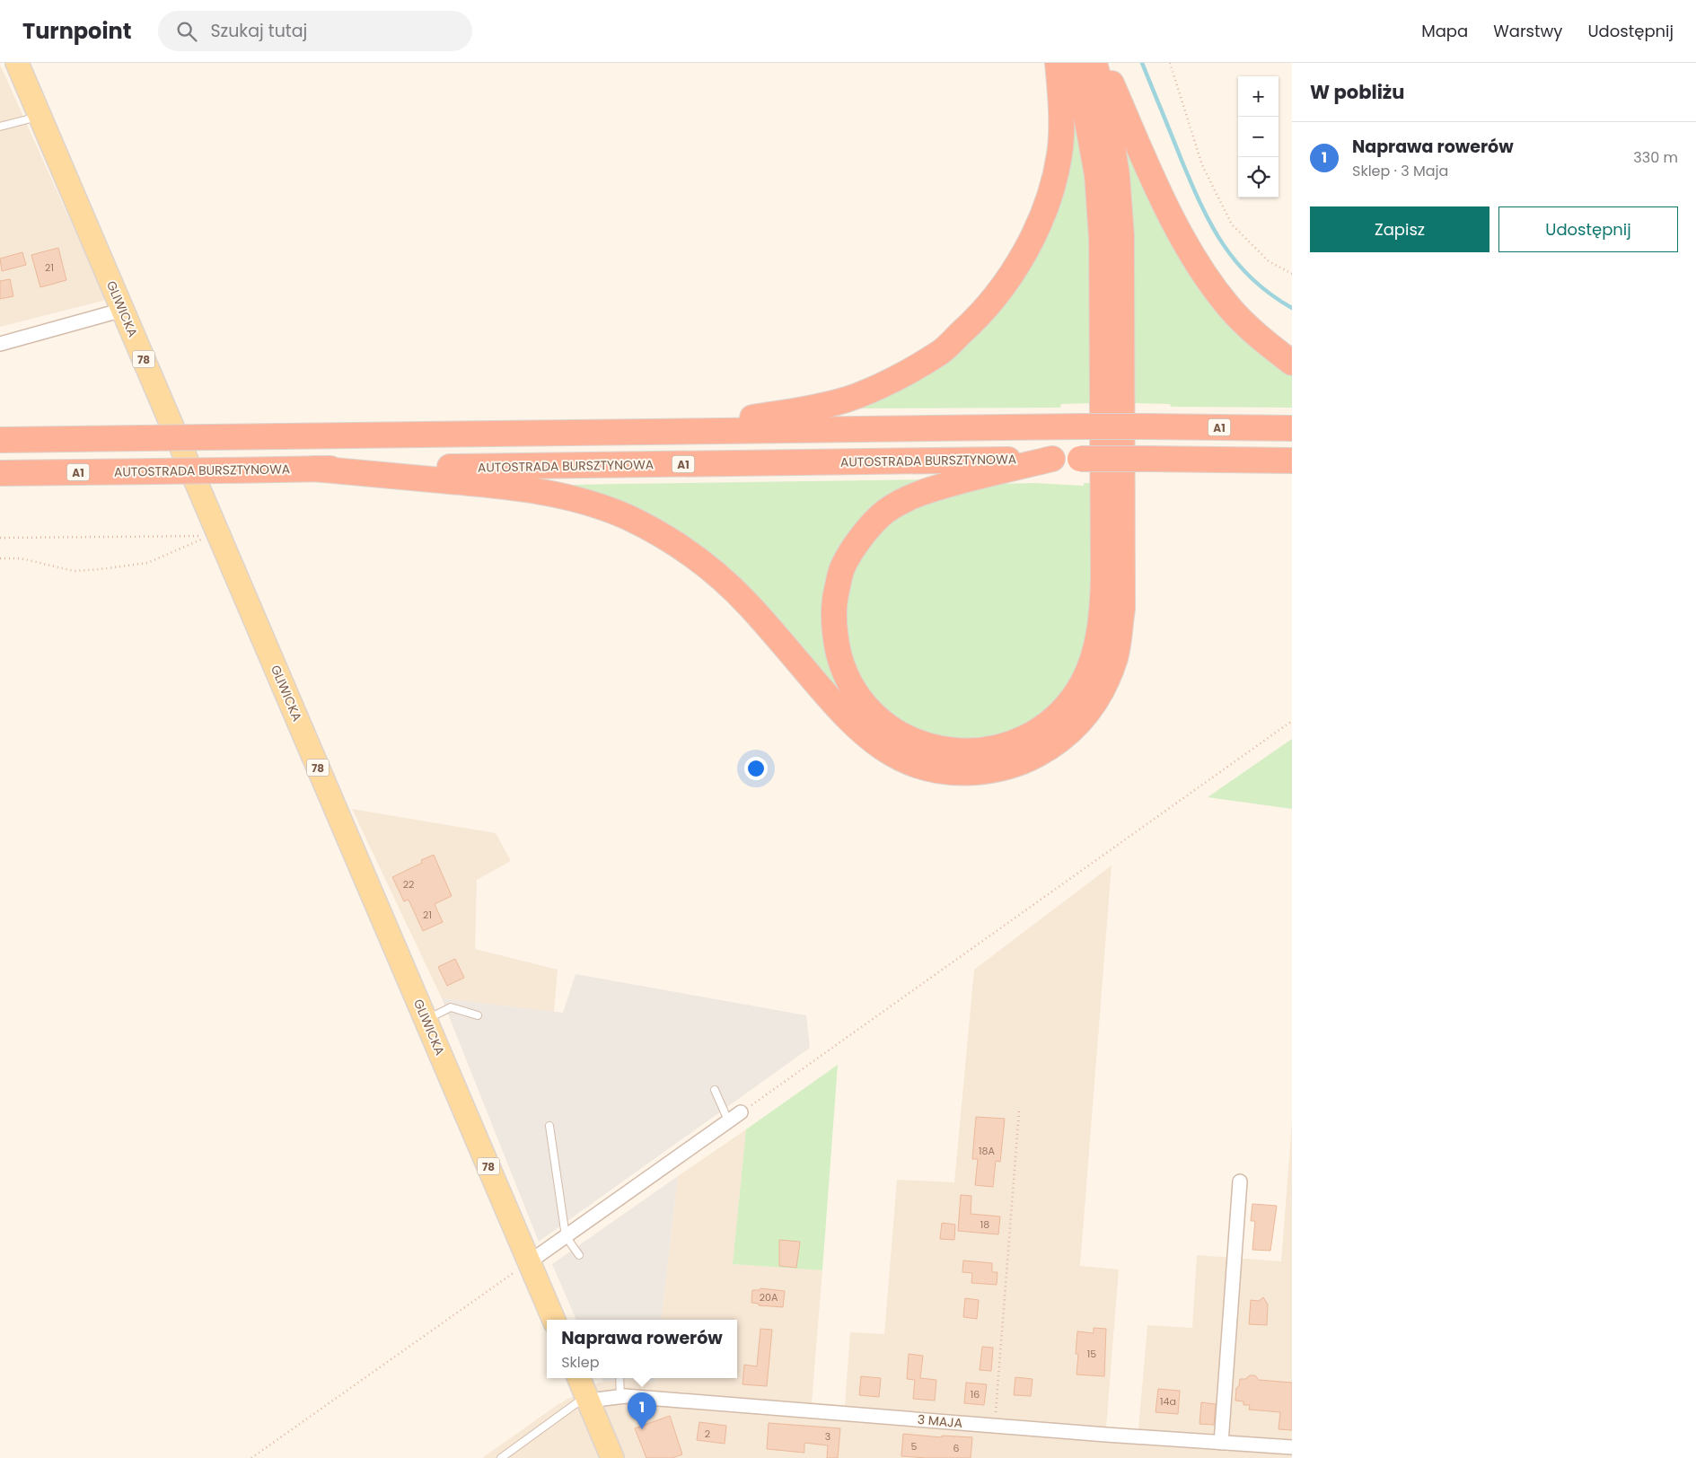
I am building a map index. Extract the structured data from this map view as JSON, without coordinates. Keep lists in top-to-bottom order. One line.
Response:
{"streets":{"highway":["A1","AUTOSTRADA BURSZTYNOWA"],"main road":["GLIWICKA","78"],"street":["3 MAJA"]},"house_numbers":["21","22","21","18A","18","20A","15","16","14a","2","3","5","6"],"page":{"header":"Turnpoint","search":"Szukaj tutaj","nav":["Mapa","Warstwy","Udostępnij"],"heading":"W pobliżu","map_buttons":["+","−"],"list":[{"mark":"1","name":"Naprawa rowerów","note":"Sklep · 3 Maja","value":"330 m"}],"buttons":["Zapisz","Udostępnij"],"popup":["Naprawa rowerów","Sklep"],"pins":"1"}}
